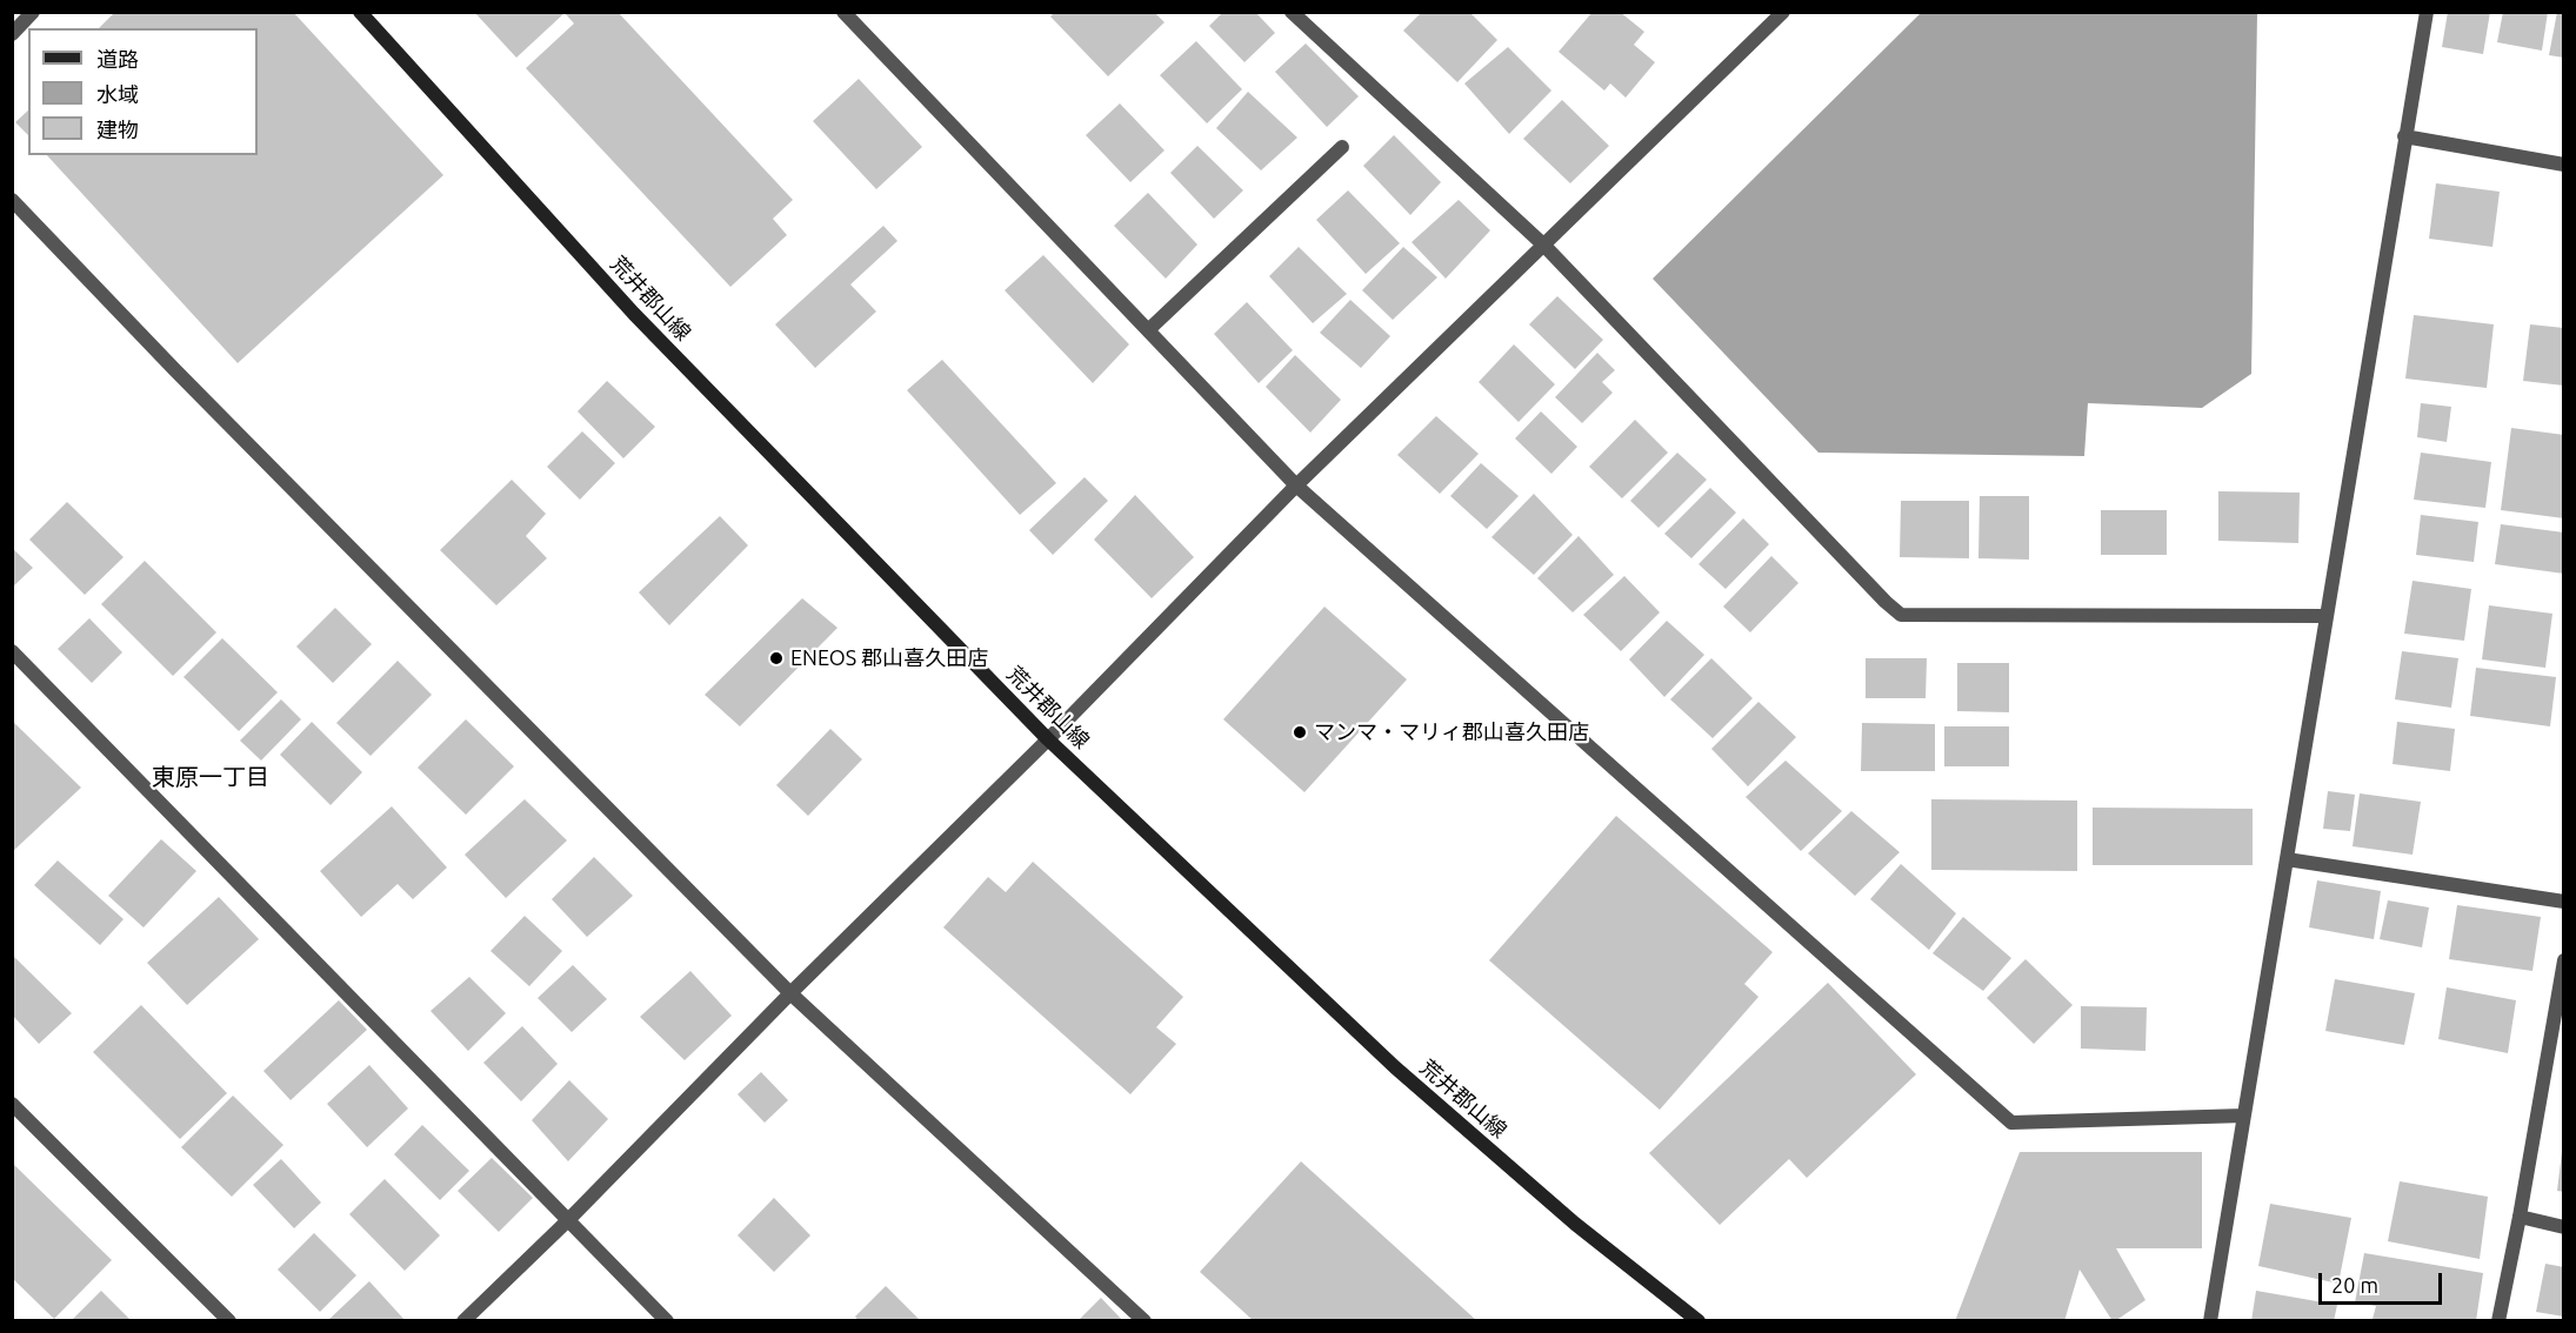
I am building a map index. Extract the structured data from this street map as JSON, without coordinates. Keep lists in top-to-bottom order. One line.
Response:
{"streets":{"main road":["荒井郡山線"]},"districts":["東原一丁目"],"places":["ENEOS 郡山喜久田店","マンマ・マリィ郡山喜久田店"],"legend":["道路","水域","建物"],"scale_bar":"20 m"}
